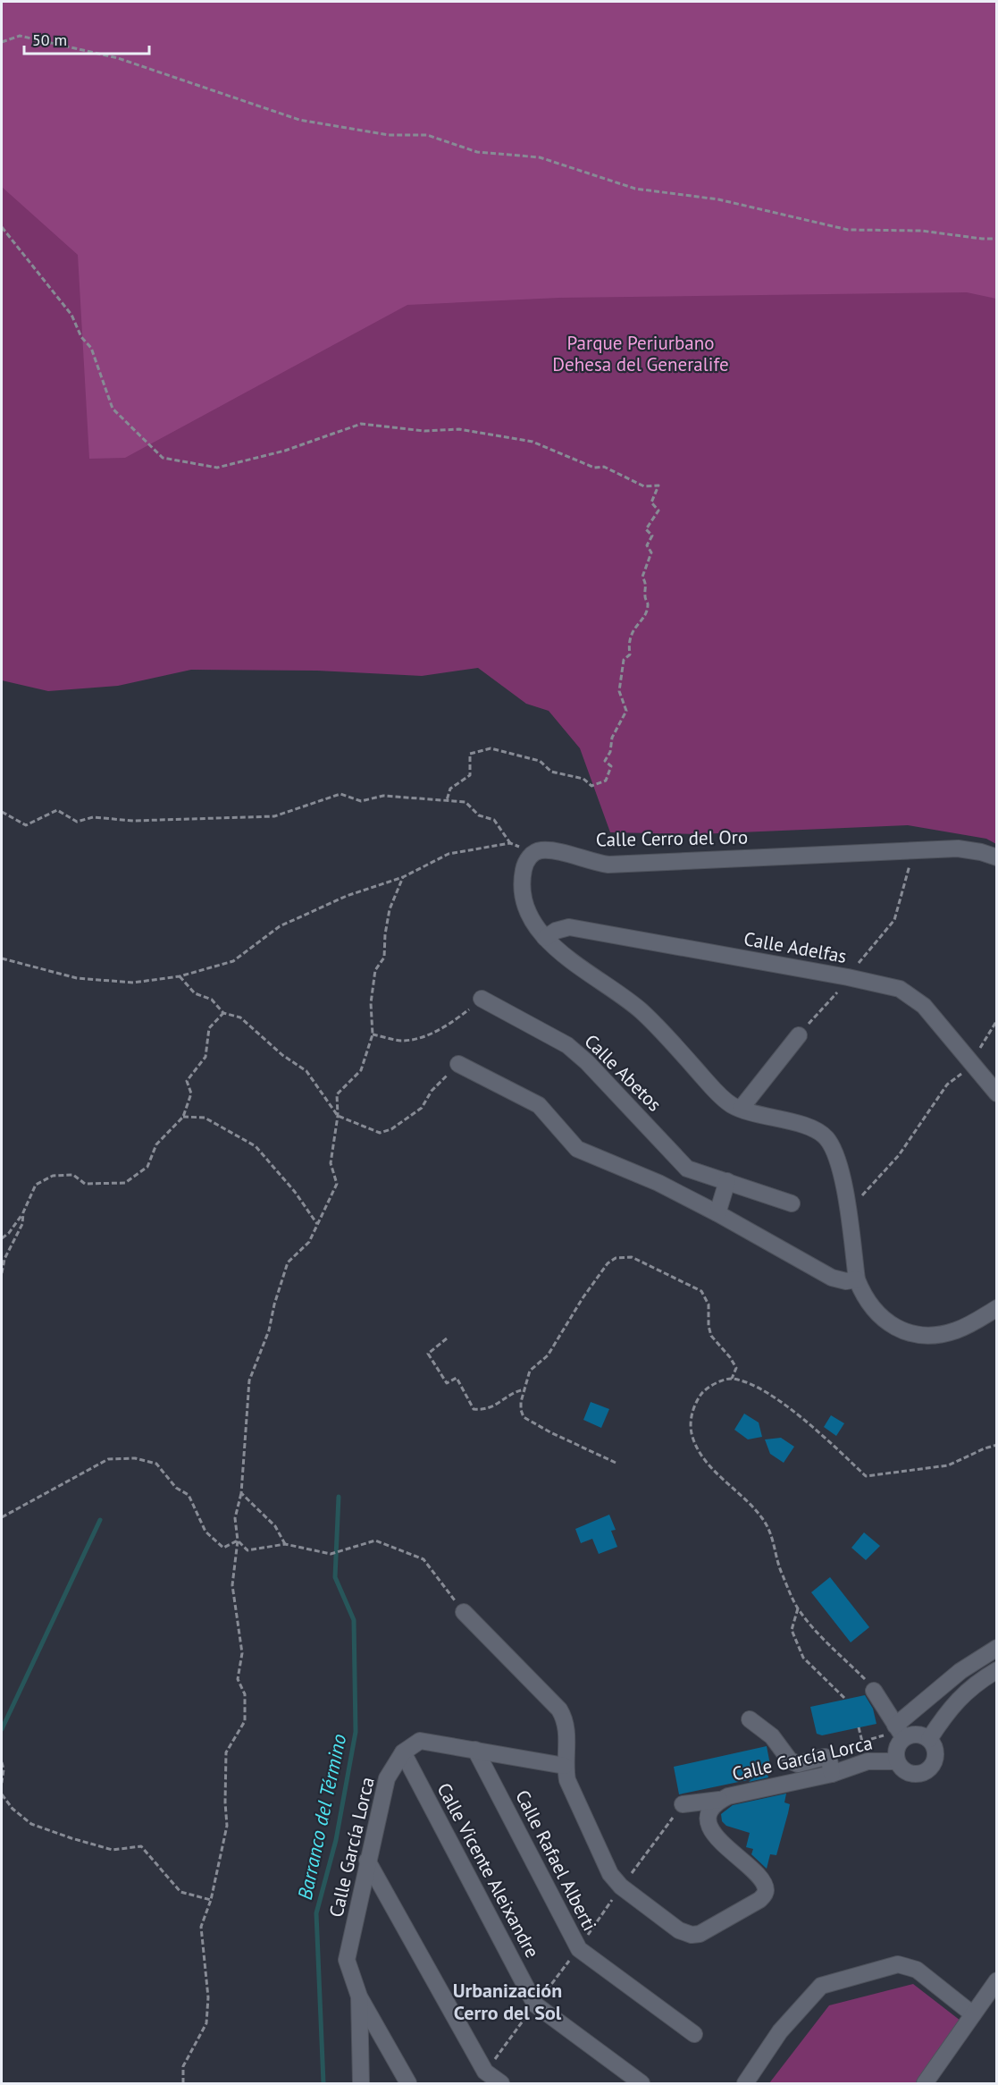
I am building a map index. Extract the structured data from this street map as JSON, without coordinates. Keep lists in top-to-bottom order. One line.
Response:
{"streets":{"street":["Calle Cerro del Oro","Calle Adelfas","Calle Abetos","Calle García Lorca","Calle Rafael Alberti","Calle Vicente Aleixandre"]},"crossings":[["Calle García Lorca","Calle Vicente Aleixandre"]],"districts":["Urbanización Cerro del Sol"],"water":["Barranco del Término"],"parks":["Parque Periurbano Dehesa del Generalife"],"scale_bar":"50 m"}
